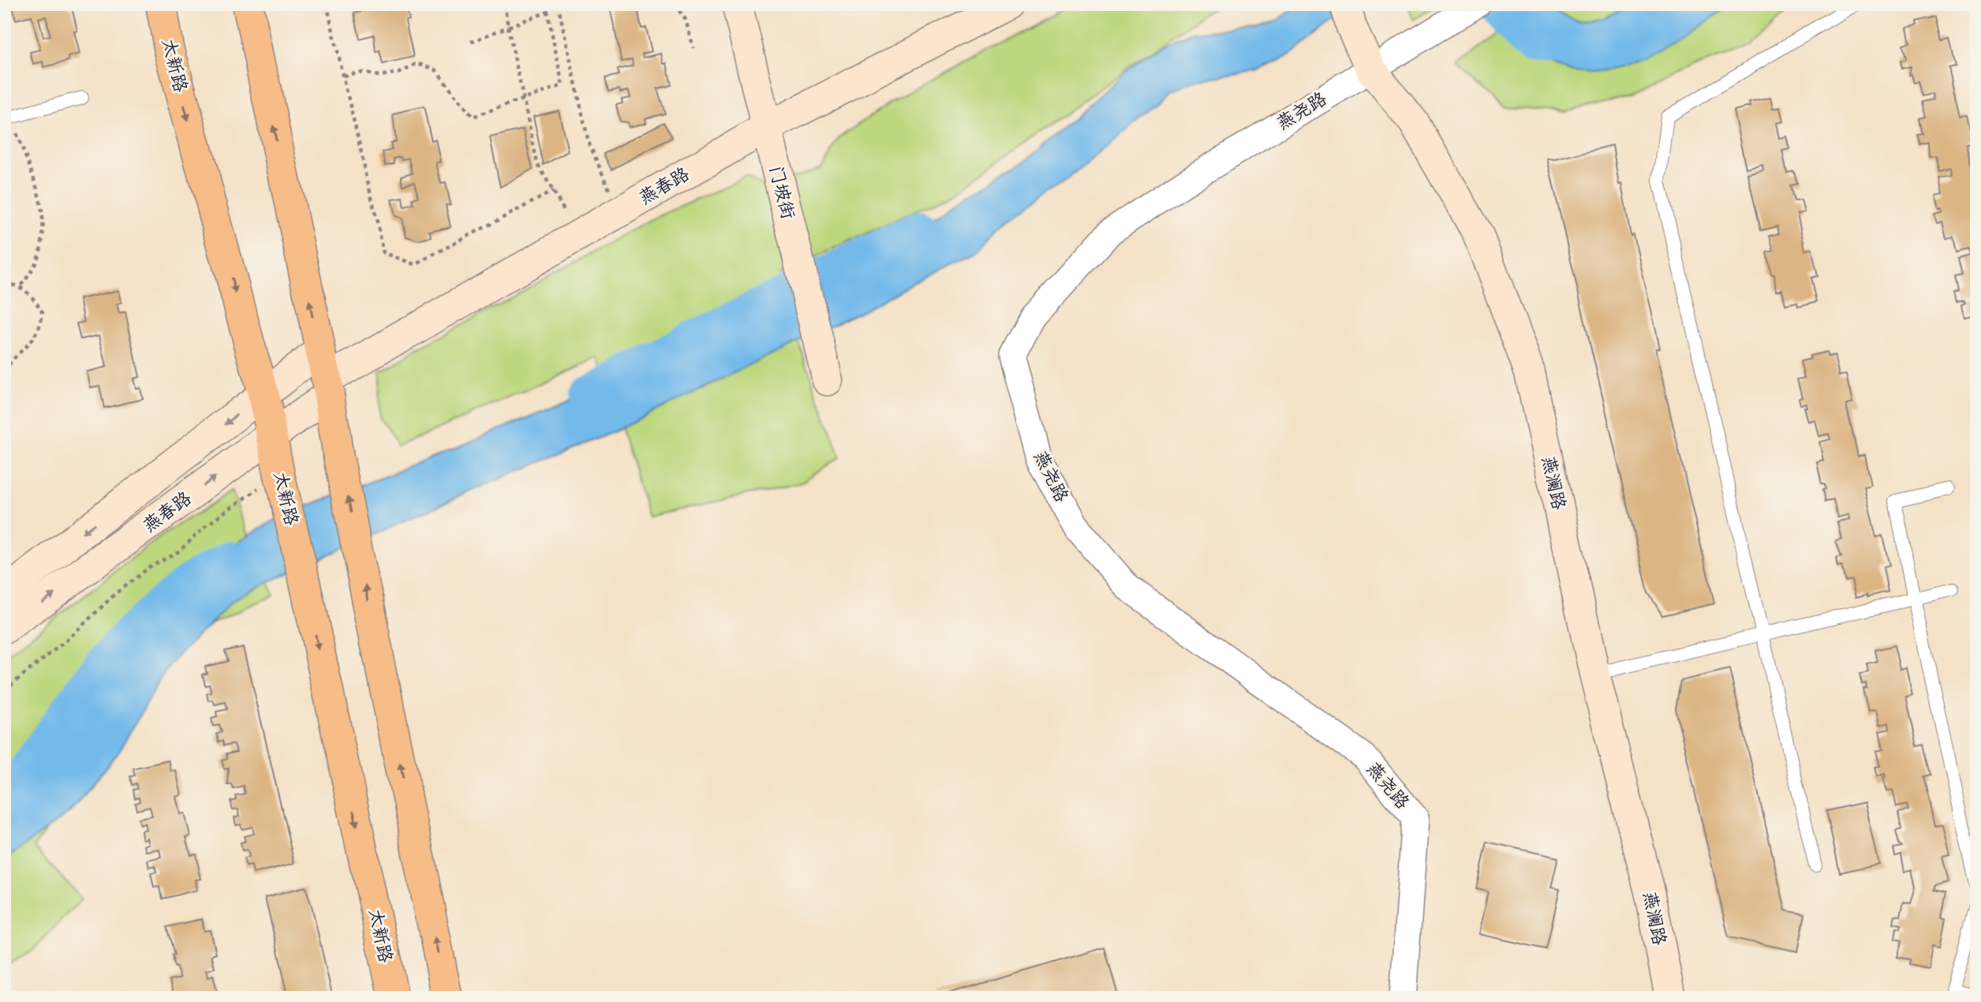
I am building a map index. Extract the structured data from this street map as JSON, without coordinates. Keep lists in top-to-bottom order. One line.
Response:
{"streets":{"main road":["太新路"],"street":["燕尧路","燕春路","门坡街","燕澜路"]},"crossings":[["太新路","燕春路"],["燕尧路","燕澜路"],["燕春路","门坡街"]]}
